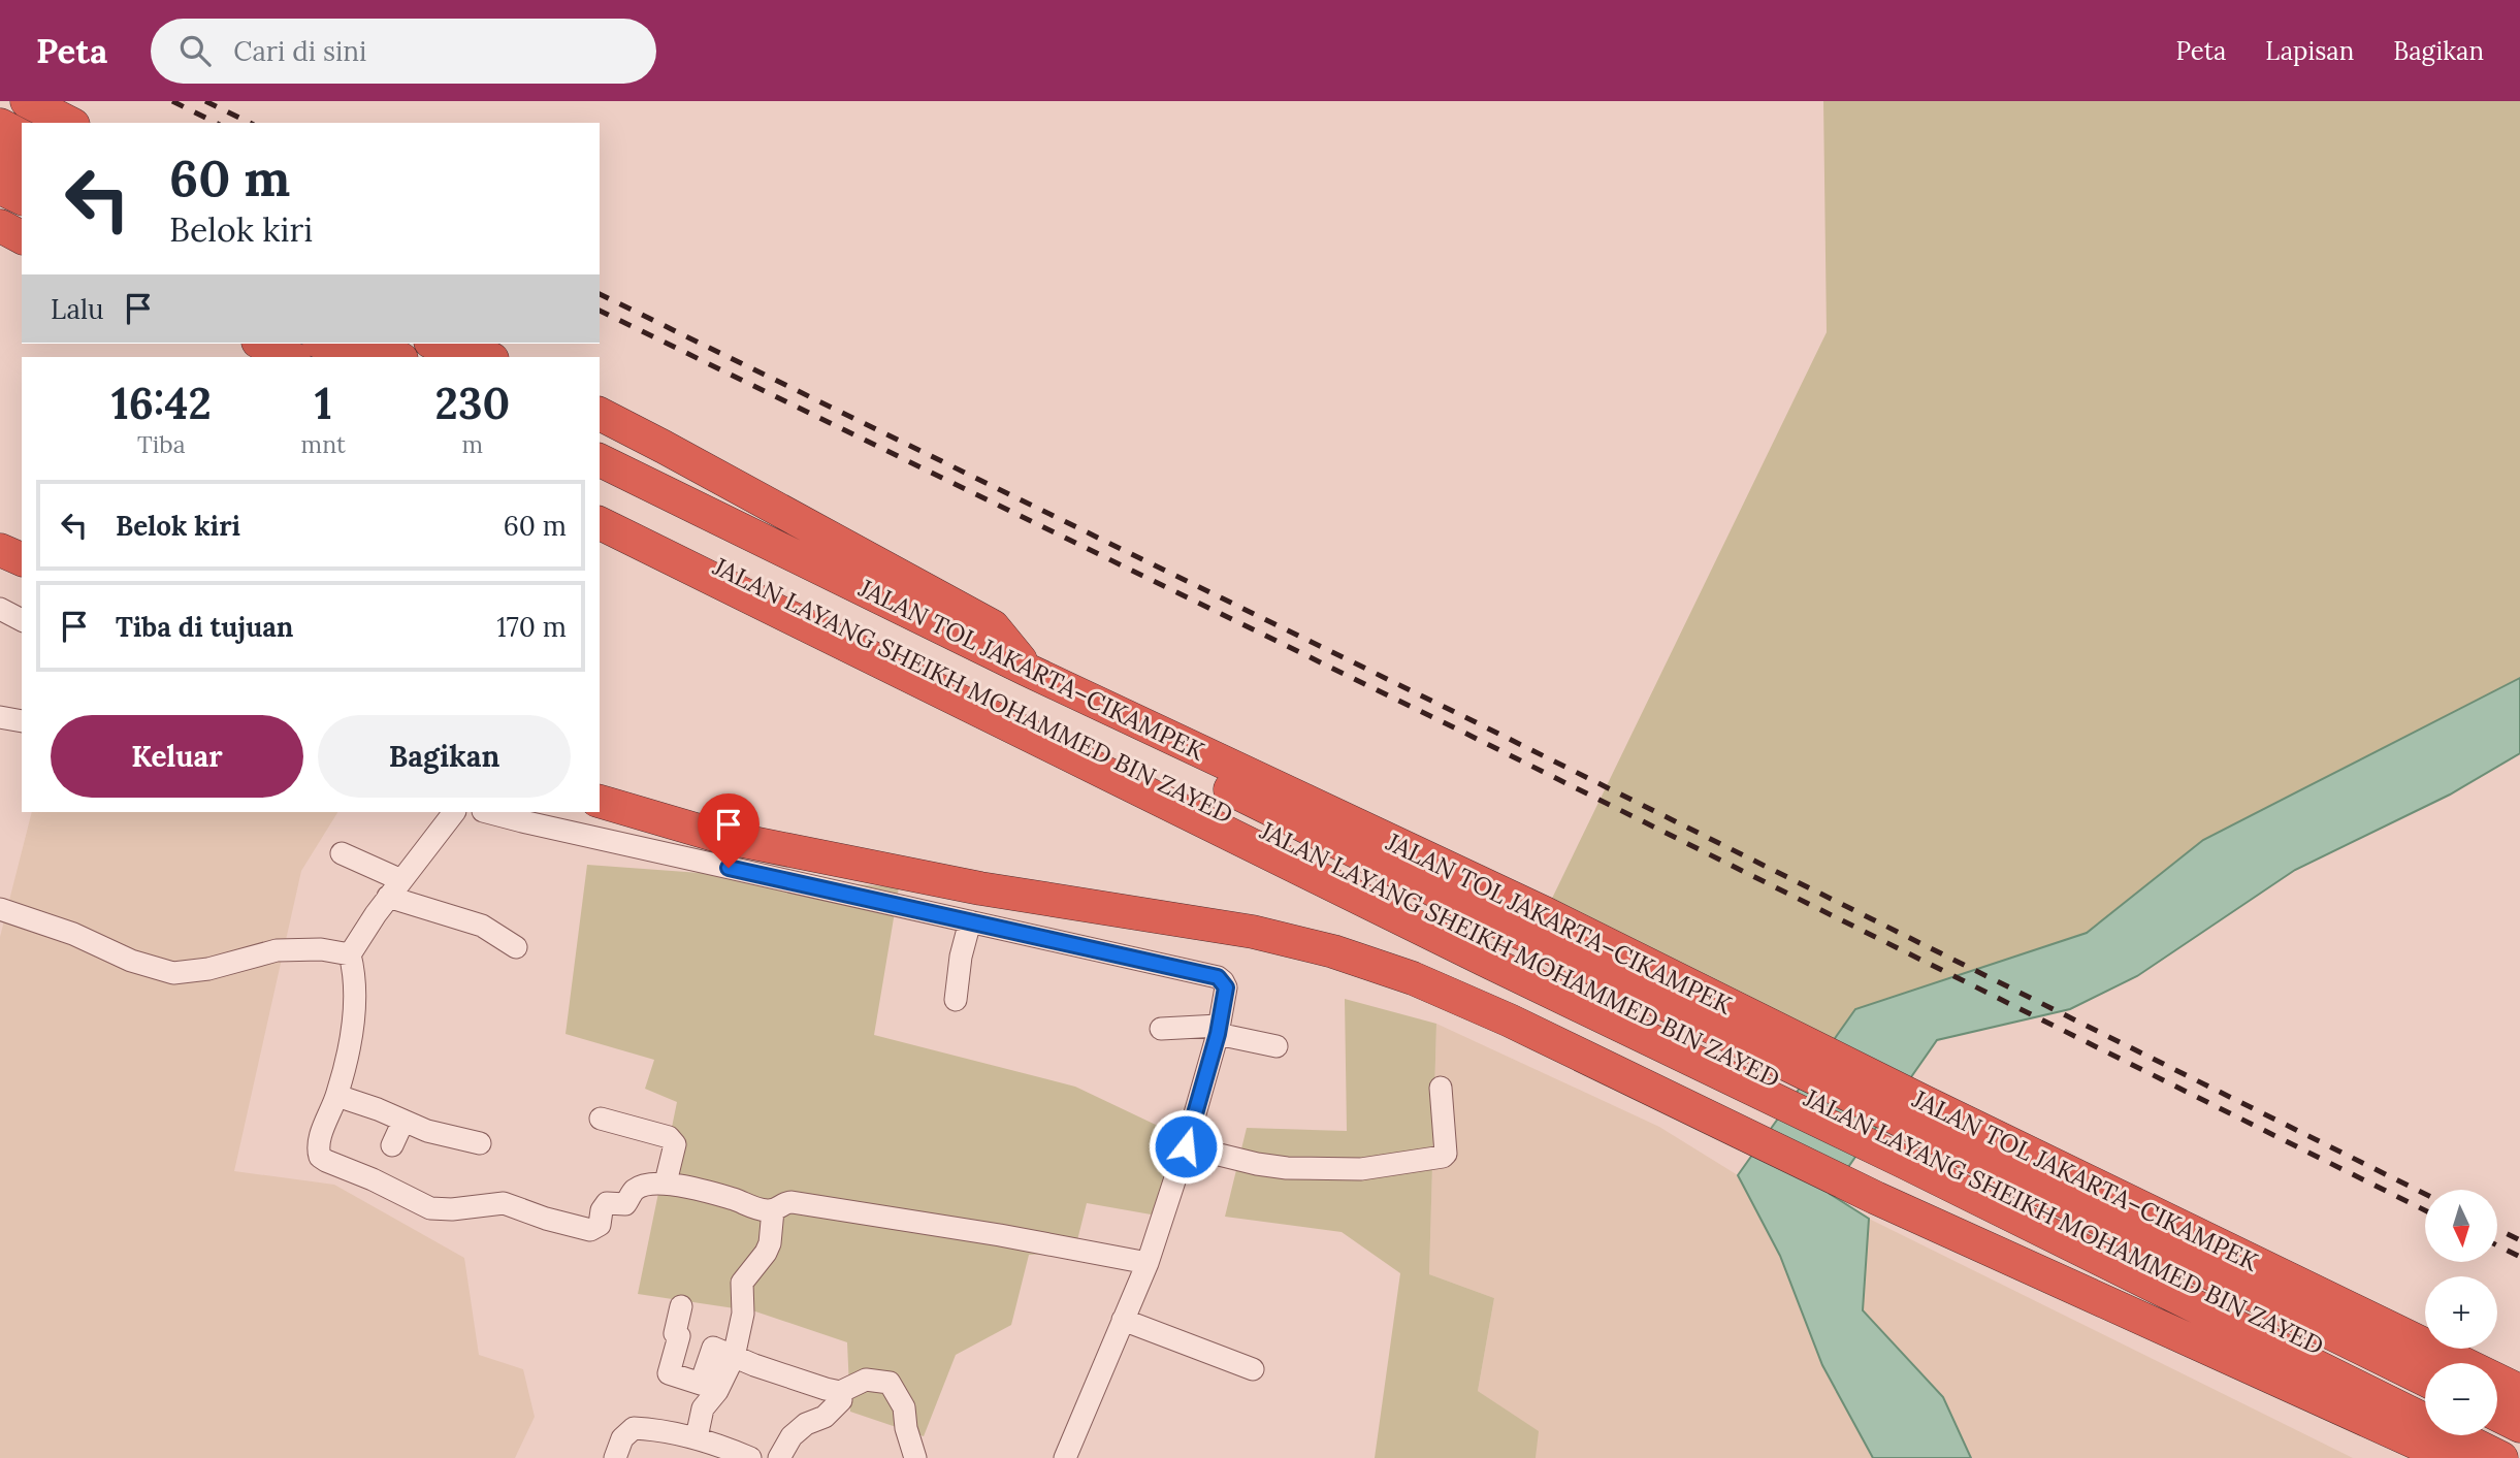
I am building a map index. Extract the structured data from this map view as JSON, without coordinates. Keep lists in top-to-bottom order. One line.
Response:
{"streets":{"highway":["JALAN TOL JAKARTA–CIKAMPEK","JALAN LAYANG SHEIKH MOHAMMED BIN ZAYED"]},"north":"bottom","page":{"header":"Peta","search":"Cari di sini","nav":["Peta","Lapisan","Bagikan"],"turn":["60 m","Belok kiri"],"then":"Lalu","eta":["16:42","Tiba","1","mnt","230","m"],"list":[{"name":"Belok kiri","value":"60 m"},{"name":"Tiba di tujuan","value":"170 m"}],"buttons":["Keluar","Bagikan"],"map_buttons":["+","−"]}}
